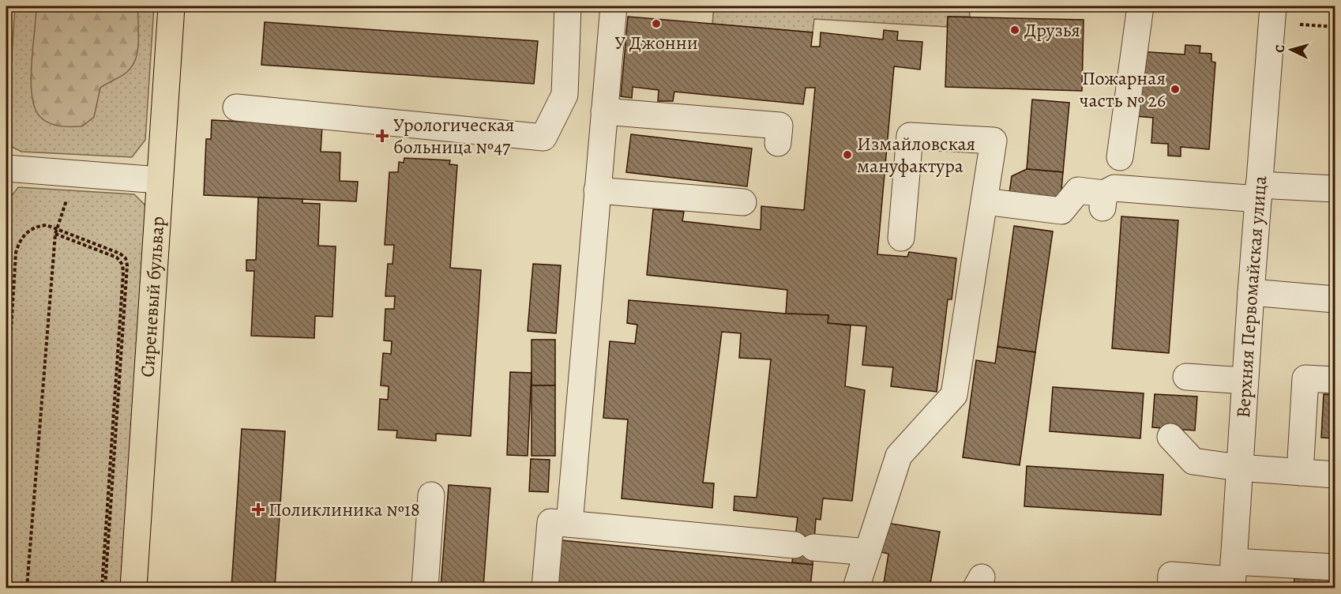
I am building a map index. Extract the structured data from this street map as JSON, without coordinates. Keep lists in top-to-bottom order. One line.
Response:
{"streets":{"main road":["Сиреневый бульвар"],"street":["Верхняя Первомайская улица"]},"places":{"other":["У Джонни","Друзья","Пожарная часть № 26","Измайловская мануфактура"],"health":["Урологическая больница №47","Поликлиника №18"]},"north":"left"}
